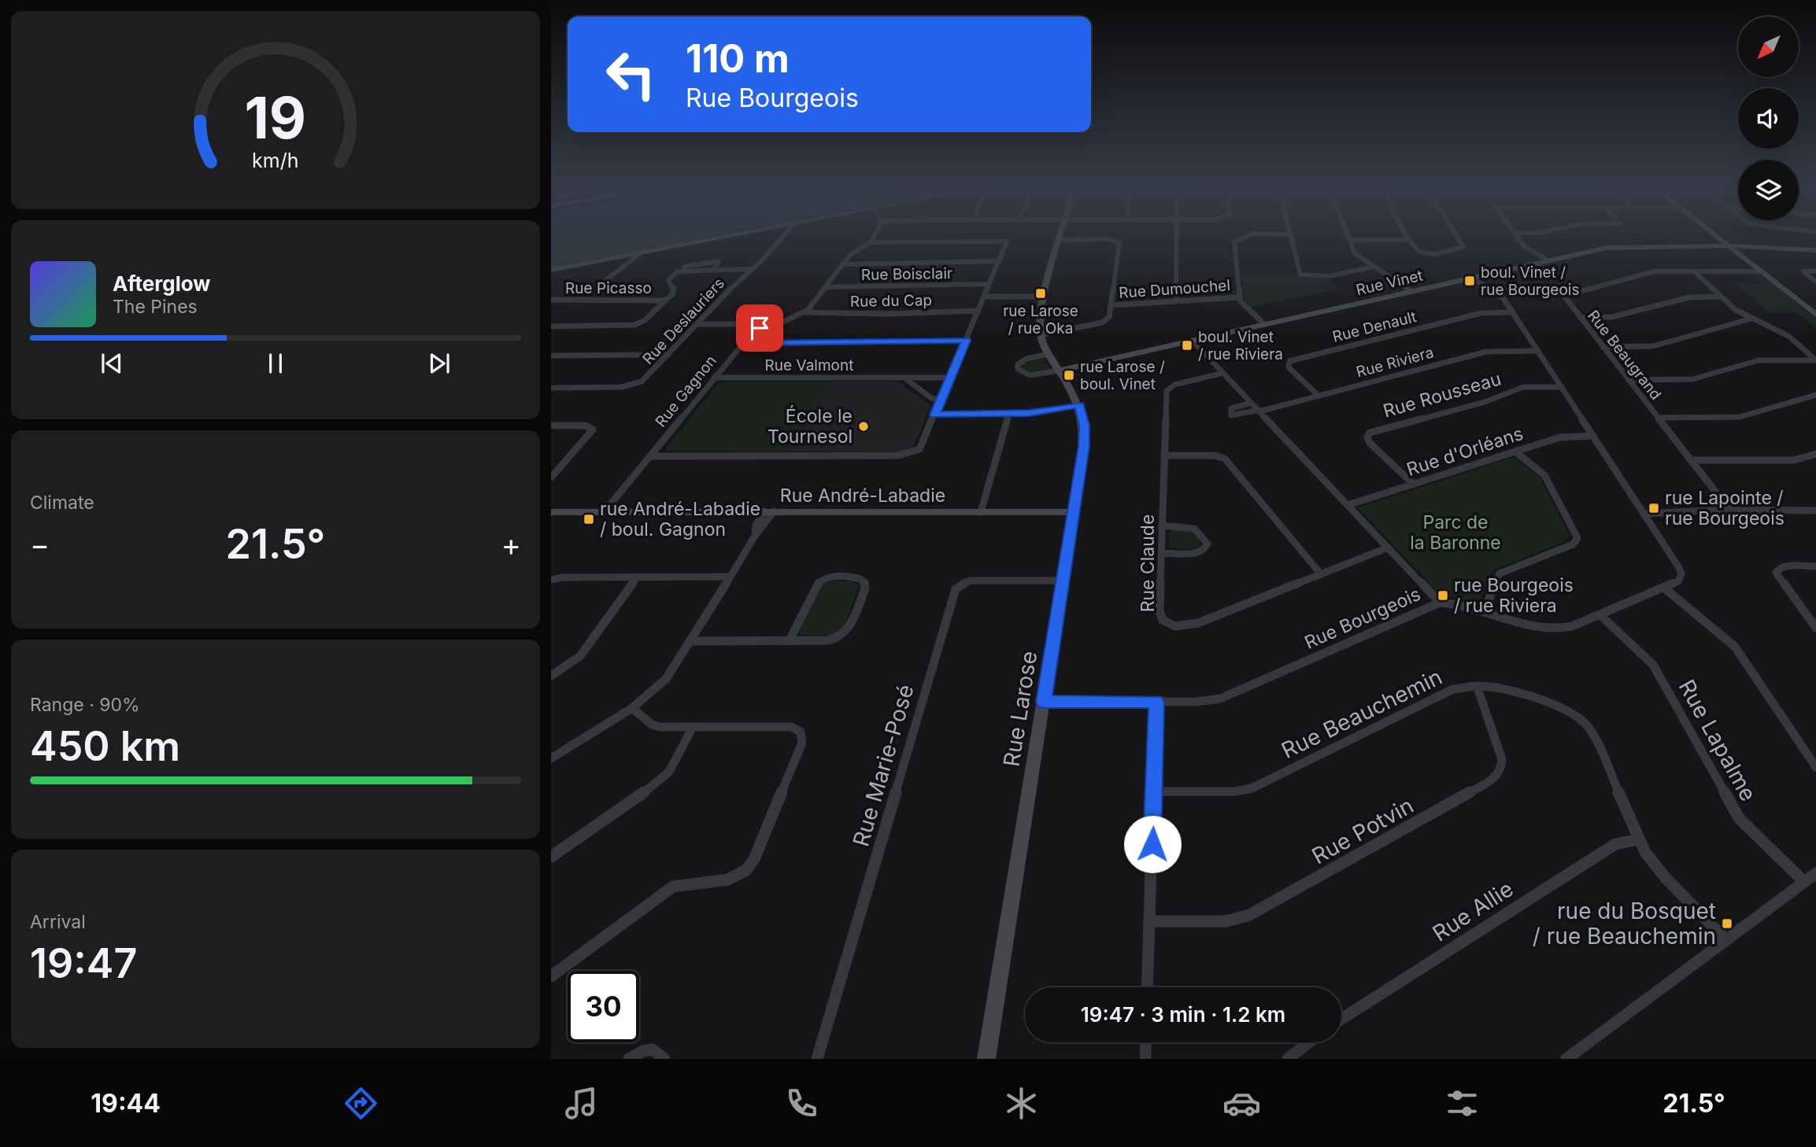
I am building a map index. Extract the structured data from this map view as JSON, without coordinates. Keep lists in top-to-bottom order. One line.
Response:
{"streets":{"street":["Rue Boisclair","Rue Vinet","Rue Picasso","Rue Dumouchel","Rue du Cap","Rue Deslauriers","Rue Denault","Rue Beaugrand","Rue Riviera","Rue Valmont","Rue Gagnon","Rue Rousseau","Rue d'Orléans","Rue André-Labadie","Rue Claude","Rue Bourgeois","Rue Larose","Rue Beauchemin","Rue Lapalme","Rue Marie-Posé","Rue Potvin","Rue Allie"]},"crossings":[["Rue Boisclair","Rue Gagnon"],["Rue Vinet","Rue Bourgeois"],["Rue Vinet","Rue Larose"],["Rue du Cap","Rue Gagnon"],["Rue Denault","Rue Riviera"],["Rue Denault","Rue Bourgeois"],["Rue Riviera","Rue Bourgeois"],["Rue Valmont","Rue Gagnon"],["Rue Gagnon","Rue André-Labadie"],["Rue Rousseau","Rue d'Orléans"],["Rue Rousseau","Rue Bourgeois"],["Rue d'Orléans","Rue Bourgeois"],["Rue André-Labadie","Rue Larose"],["Rue Bourgeois","Rue Larose"],["Rue Bourgeois","Rue Lapalme"],["Rue Larose","Rue Marie-Posé"],["Rue Beauchemin","Rue Potvin"],["Rue Beauchemin","Rue Allie"]],"parks":["Parc de la Baronne"],"places":{"transit":["boul. Vinet / rue Bourgeois","rue Larose / rue Oka","boul. Vinet / rue Riviera","rue Larose / boul. Vinet","rue Lapointe / rue Bourgeois","rue André-Labadie / boul. Gagnon","rue Bourgeois / rue Riviera","rue du Bosquet / rue Beauchemin"],"other":["École le Tournesol"]},"north":"bottom left","page":{"turn":["110 m","Rue Bourgeois"],"song":["Afterglow","The Pines"],"tile":["Climate",["Range · 90%","450 km"],["Arrival","19:47"]],"heat":["−","21.5°","+"],"limit":"30","trip":"19:47 · 3 min · 1.2 km","tabs":["19:44","21.5°"],"gauge":["19","km/h"]}}
